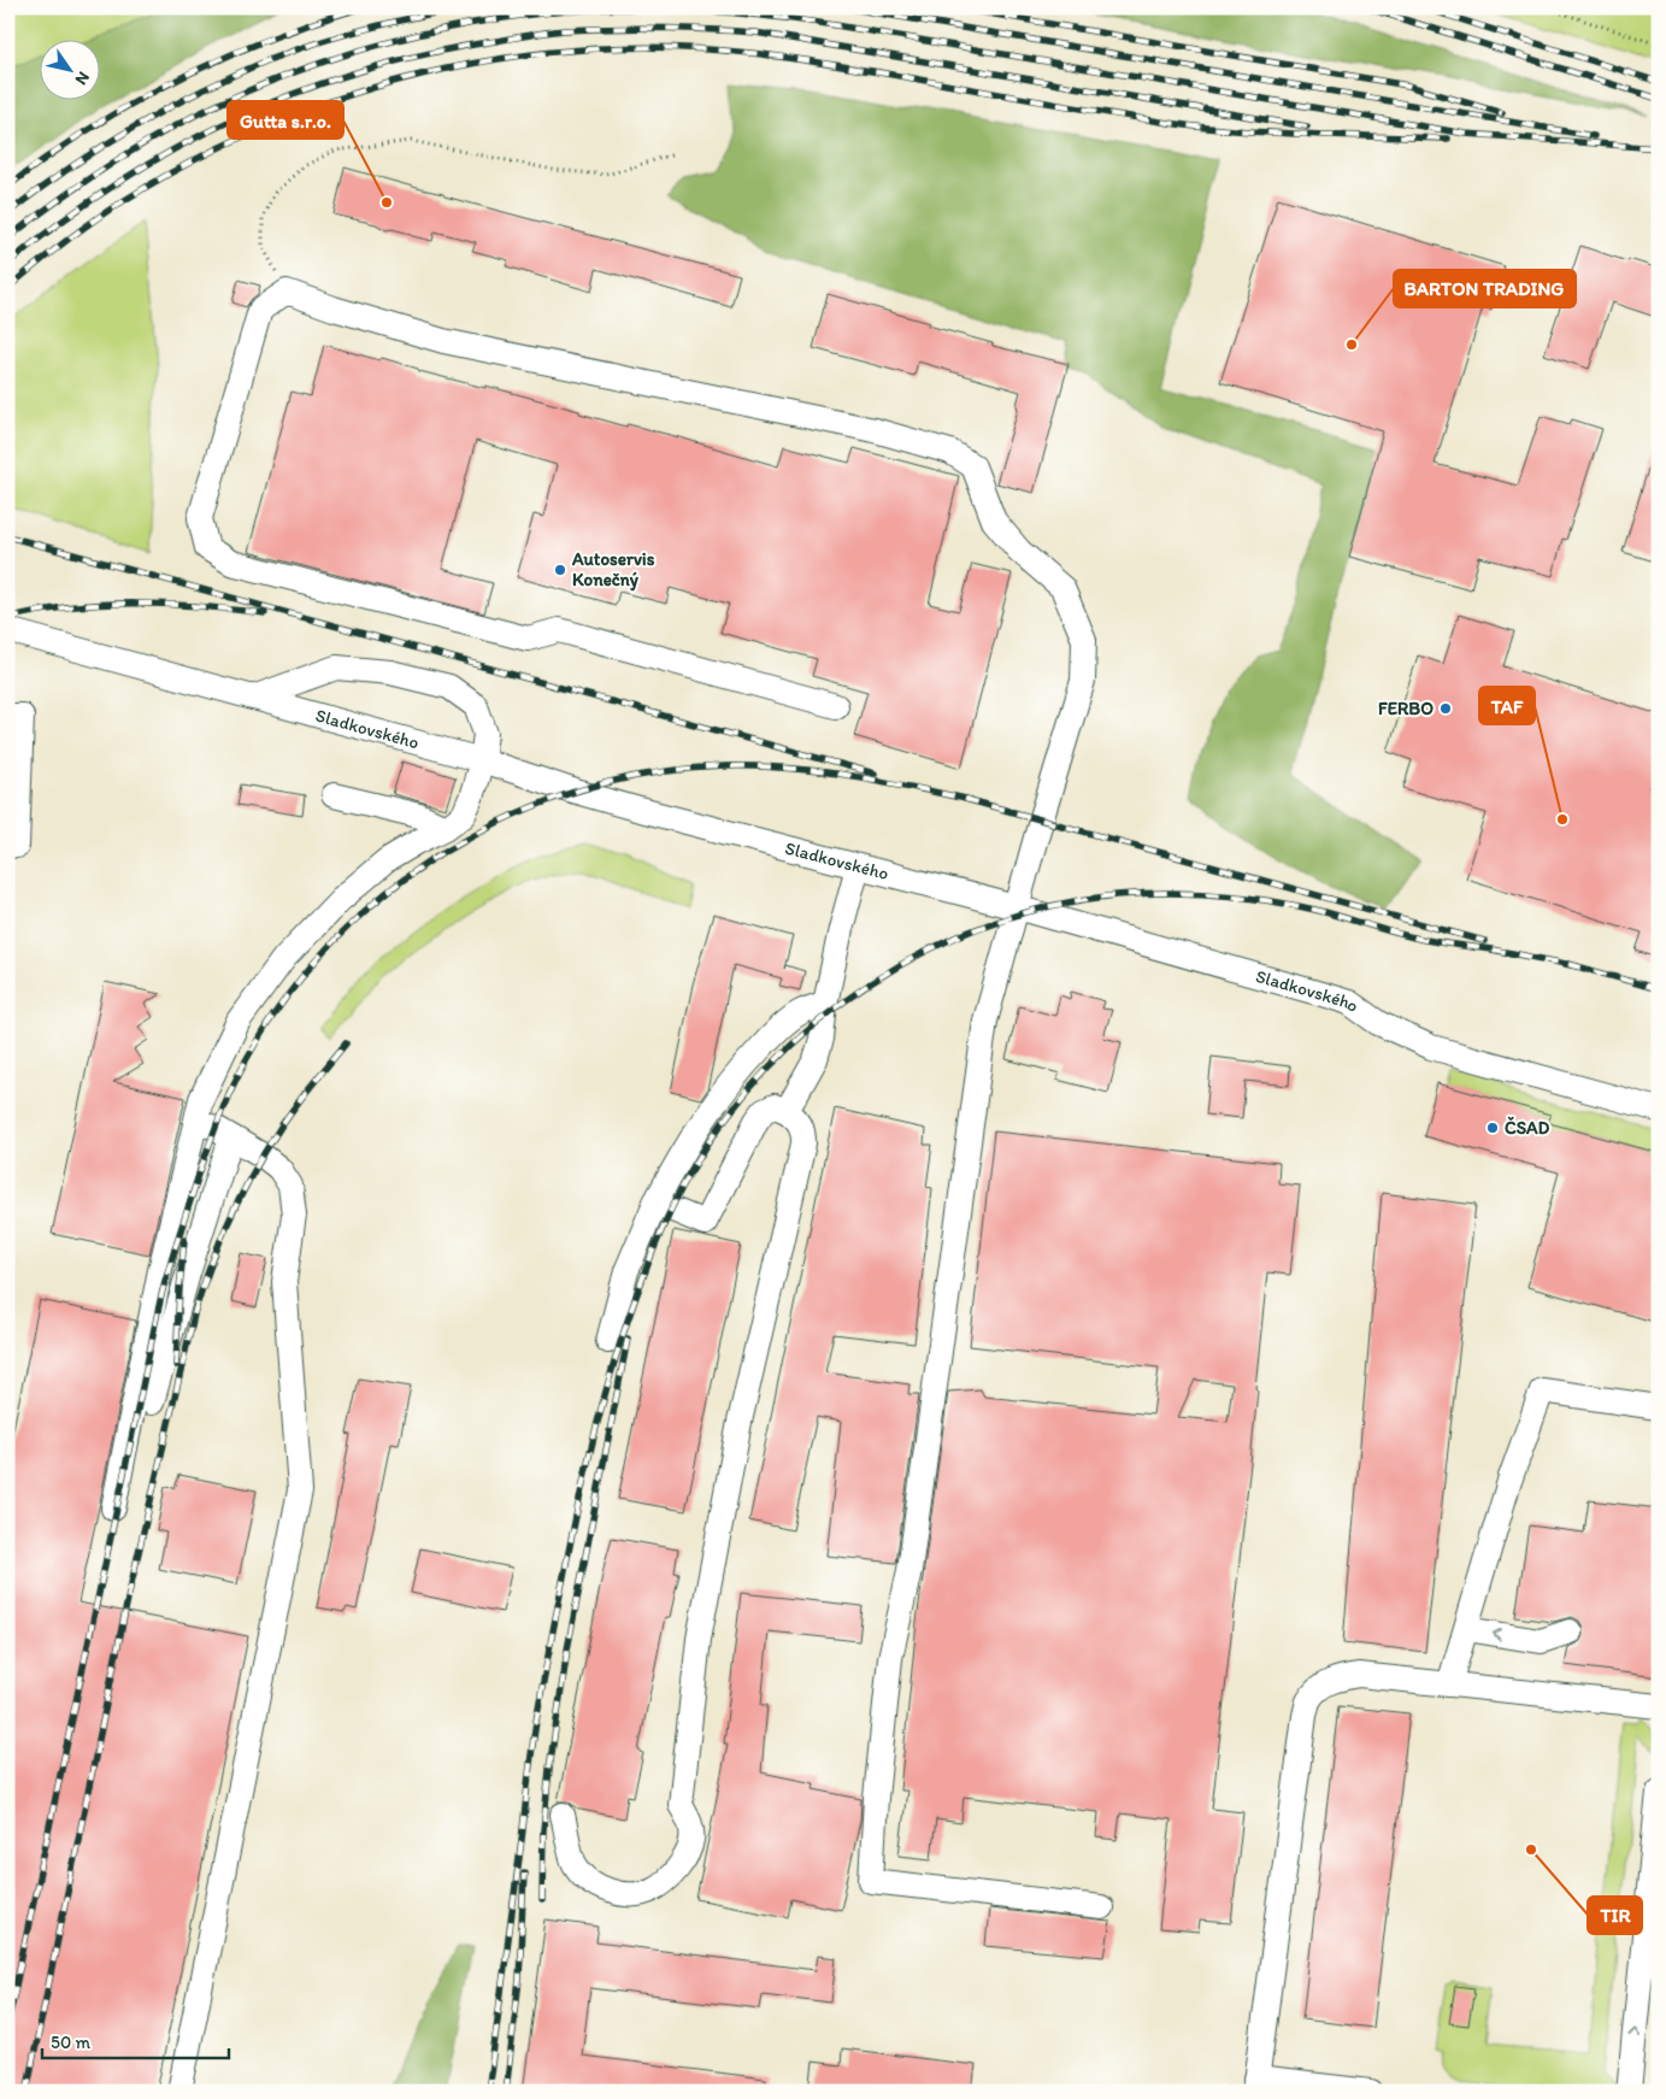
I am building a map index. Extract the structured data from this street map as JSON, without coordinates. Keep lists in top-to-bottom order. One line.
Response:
{"streets":{"street":["Sladkovského"]},"places":["Gutta s.r.o.","BARTON TRADING","Autoservis Konečný","FERBO","TAF","ČSAD","TIR"],"scale_bar":"50 m","north":"bottom right"}
